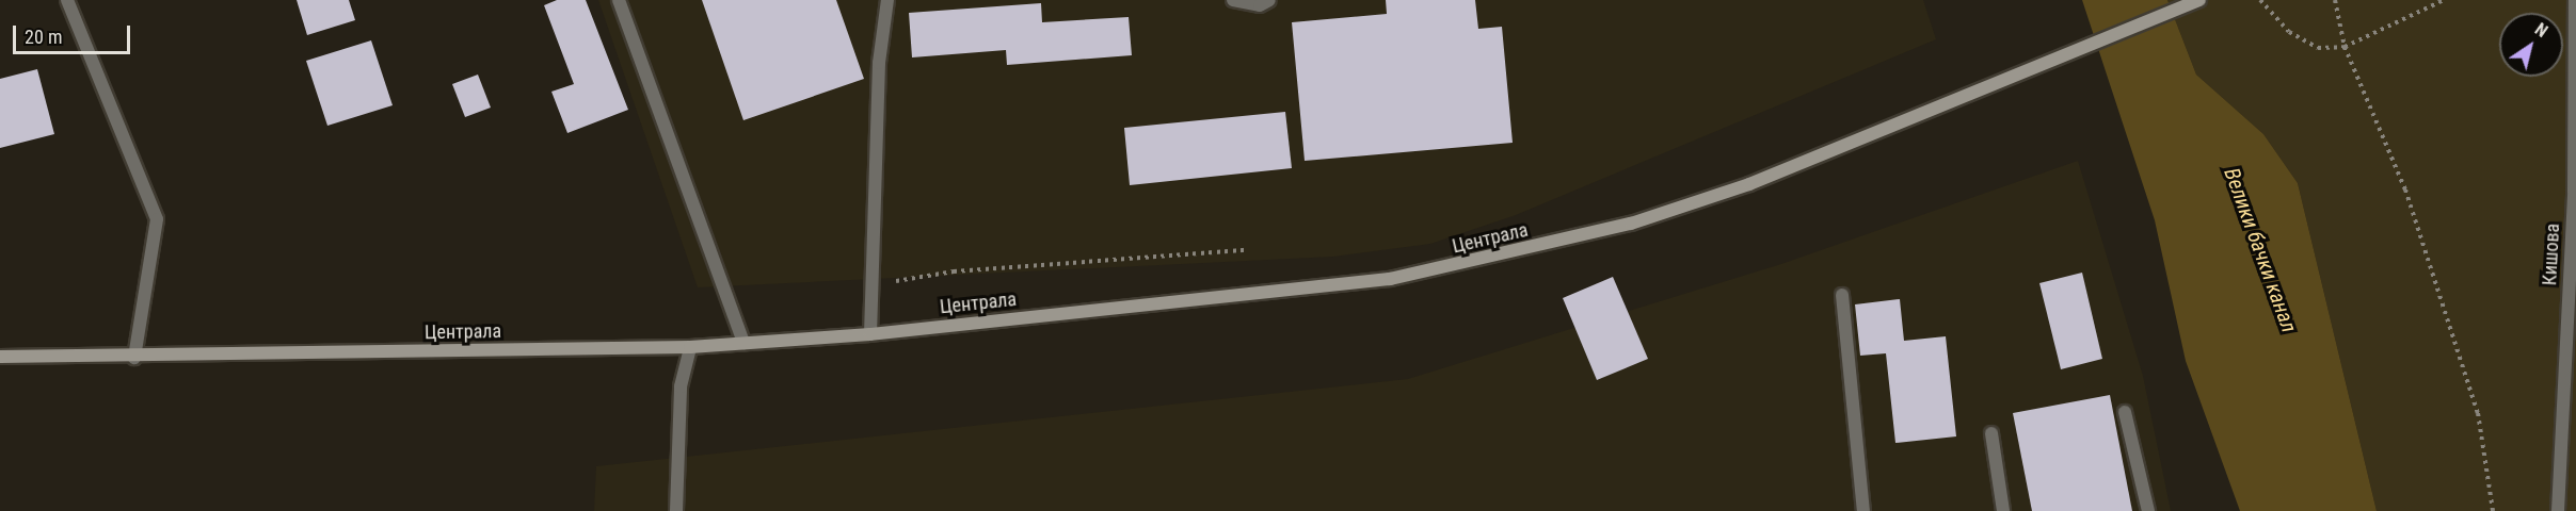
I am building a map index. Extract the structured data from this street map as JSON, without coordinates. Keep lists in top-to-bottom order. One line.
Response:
{"streets":{"main road":["Централа"],"street":["Кишова"]},"water":["Велики бачки канал"],"scale_bar":"20 m","north":"top right"}
